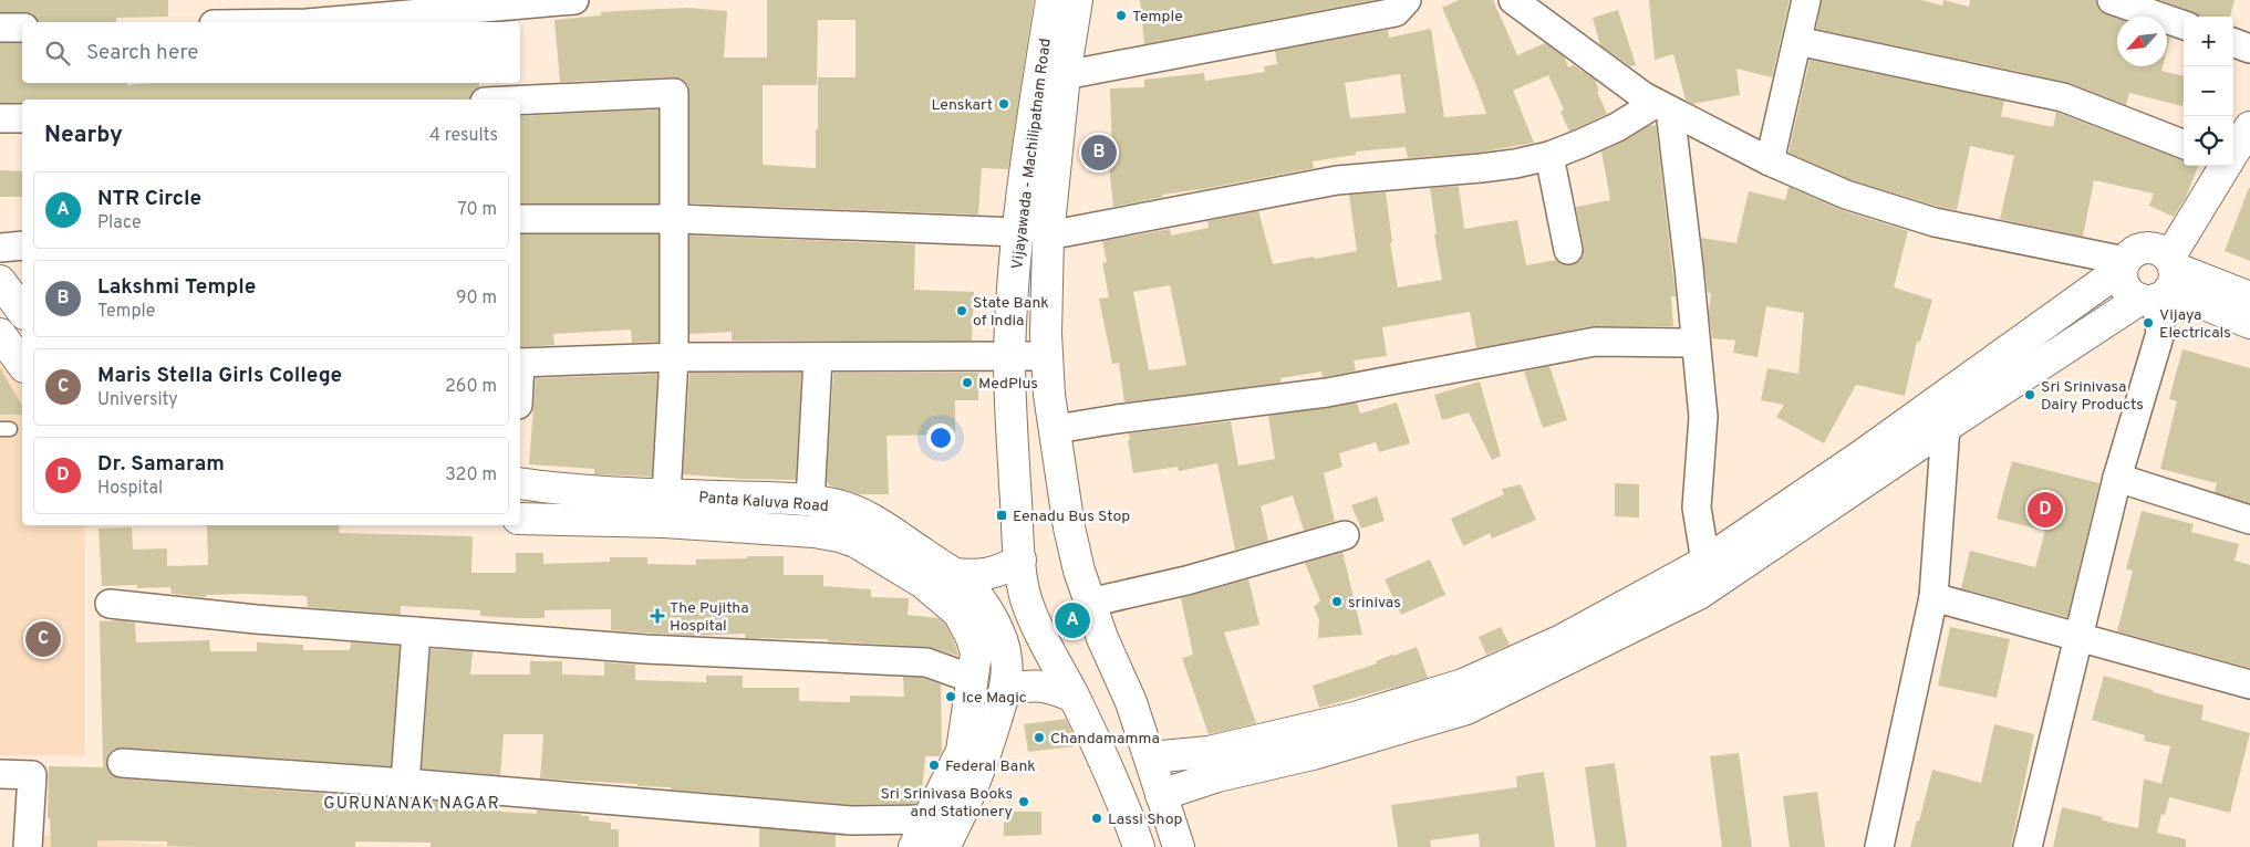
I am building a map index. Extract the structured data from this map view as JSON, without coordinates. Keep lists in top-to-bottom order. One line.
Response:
{"streets":{"main road":["Vijayawada - Machilipatnam Road","Panta Kaluva Road"]},"districts":["GURUNANAK NAGAR"],"places":{"other":["Temple","Lenskart","State Bank of India","Vijaya Electricals","MedPlus","Sri Srinivasa Dairy Products","srinivas","Ice Magic","Chandamamma","Federal Bank","Sri Srinivasa Books and Stationery","Lassi Shop"],"transit":["Eenadu Bus Stop"],"health":["The Pujitha Hospital"]},"north":"bottom left","page":{"map_buttons":["+","−"],"search":"Search here","heading":["Nearby","4 results"],"pins":["B","D","A","C"],"list":[{"mark":"A","name":"NTR Circle","note":"Place","value":"70 m"},{"mark":"B","name":"Lakshmi Temple","note":"Temple","value":"90 m"},{"mark":"C","name":"Maris Stella Girls College","note":"University","value":"260 m"},{"mark":"D","name":"Dr. Samaram","note":"Hospital","value":"320 m"}]}}
